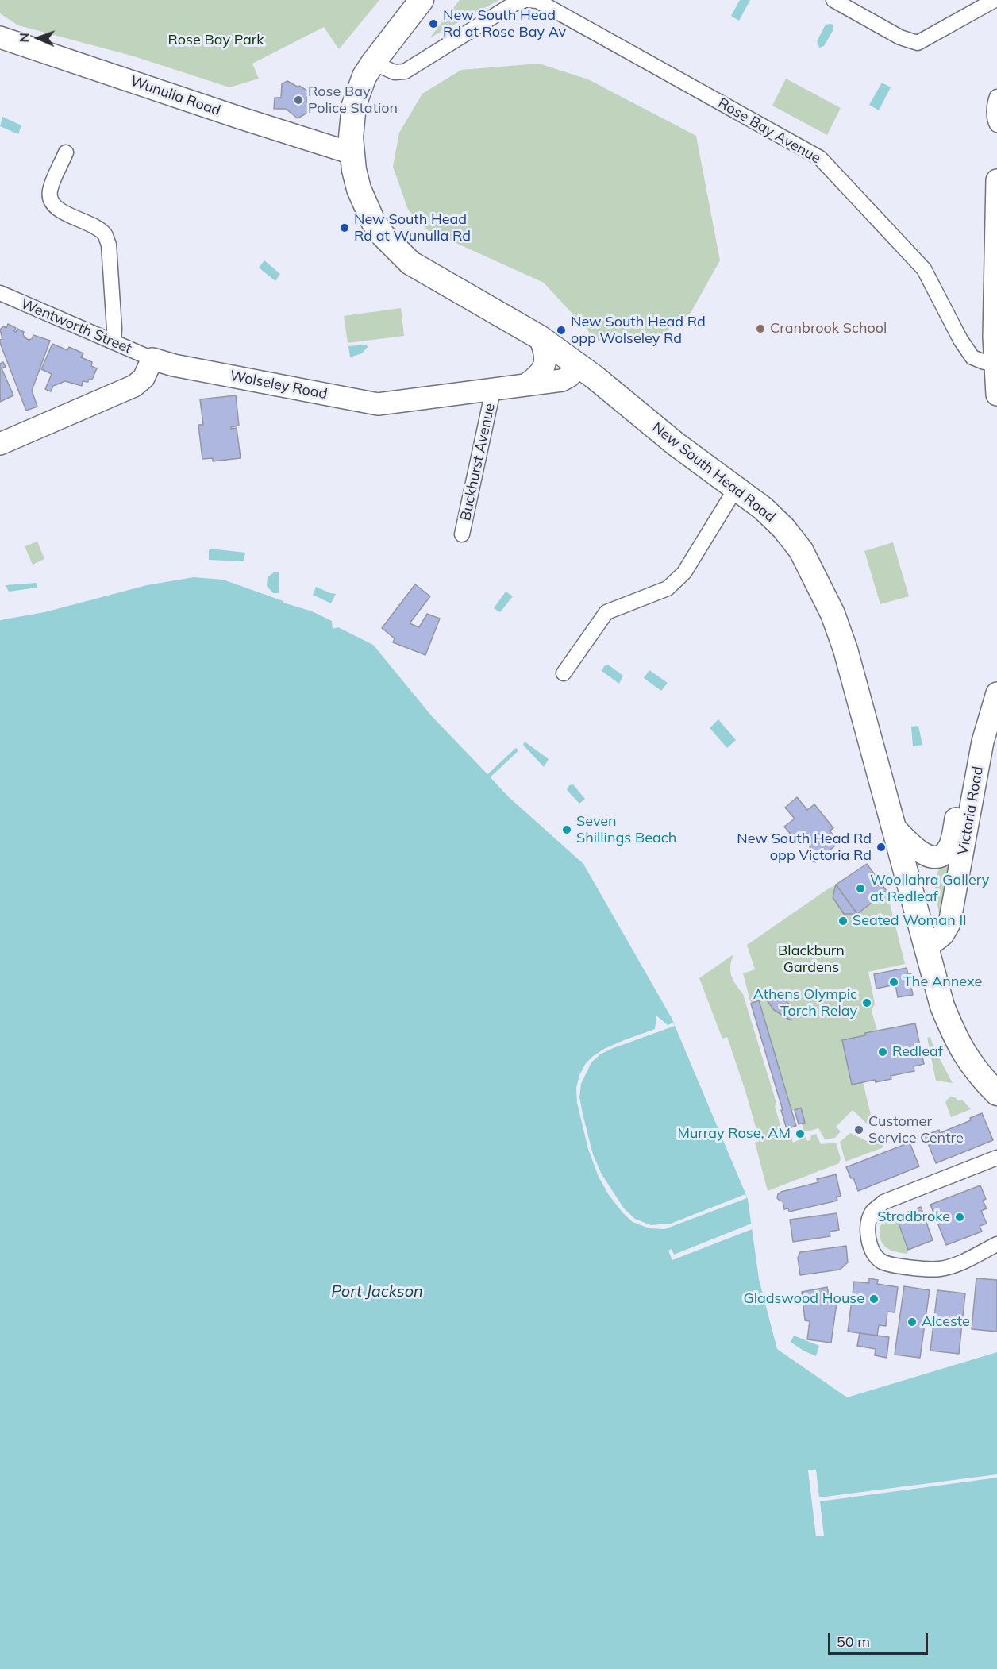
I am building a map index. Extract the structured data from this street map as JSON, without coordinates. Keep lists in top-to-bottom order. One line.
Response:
{"streets":{"main road":["New South Head Road"],"street":["Wunulla Road","Rose Bay Avenue","Wentworth Street","Wolseley Road","Buckhurst Avenue","Victoria Road"]},"crossings":[["Wunulla Road","New South Head Road"],["Rose Bay Avenue","New South Head Road"],["Wentworth Street","Wolseley Road"],["Wolseley Road","Buckhurst Avenue"],["Wolseley Road","New South Head Road"],["New South Head Road","Victoria Road"]],"water":["Port Jackson"],"parks":["Rose Bay Park","Blackburn Gardens"],"places":["New South Head Rd at Rose Bay Av","Rose Bay Police Station","New South Head Rd at Wunulla Rd","Cranbrook School","New South Head Rd opp Wolseley Rd","Seven Shillings Beach","New South Head Rd opp Victoria Rd","Woollahra Gallery at Redleaf","Seated Woman II","The Annexe","Athens Olympic Torch Relay","Redleaf","Customer Service Centre","Murray Rose, AM","Stradbroke","Gladswood House","Alceste"],"scale_bar":"50 m","north":"left"}
